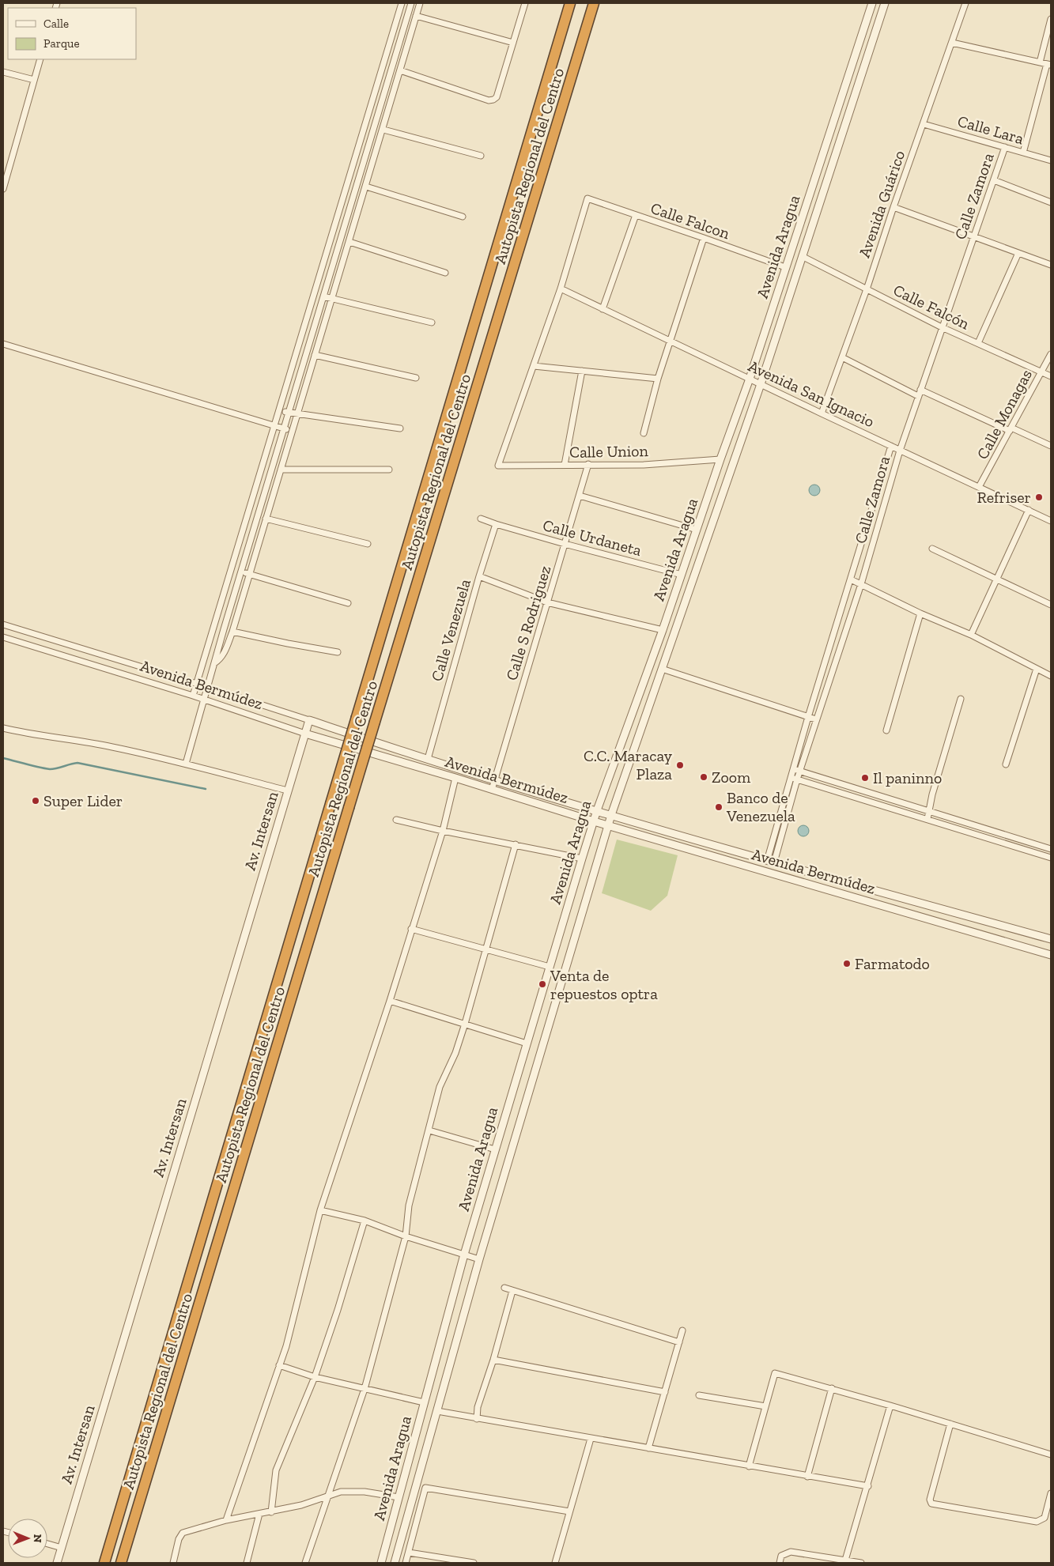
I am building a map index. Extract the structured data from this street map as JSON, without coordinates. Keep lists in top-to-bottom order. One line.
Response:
{"streets":{"highway":["Autopista Regional del Centro"],"street":["Calle Lara","Calle Zamora","Avenida Guárico","Calle Falcon","Avenida Aragua","Calle Falcón","Avenida San Ignacio","Calle Monagas","Calle Union","Calle Urdaneta","Calle S Rodriguez","Calle Venezuela","Avenida Bermúdez","Av. Intersan"]},"crossings":[["Calle Lara","Calle Zamora"],["Calle Lara","Avenida Guárico"],["Calle Zamora","Calle Falcón"],["Calle Zamora","Avenida San Ignacio"],["Calle Zamora","Avenida Bermúdez"],["Avenida Guárico","Calle Falcón"],["Avenida Guárico","Avenida San Ignacio"],["Calle Falcon","Avenida Aragua"],["Calle Falcon","Avenida San Ignacio"],["Avenida Aragua","Calle Falcón"],["Avenida Aragua","Avenida San Ignacio"],["Avenida Aragua","Calle Union"],["Avenida Aragua","Calle Urdaneta"],["Avenida Aragua","Avenida Bermúdez"],["Calle Falcón","Calle Monagas"],["Avenida San Ignacio","Calle Monagas"],["Calle Union","Calle S Rodriguez"],["Calle Urdaneta","Calle S Rodriguez"],["Calle Urdaneta","Calle Venezuela"],["Calle S Rodriguez","Avenida Bermúdez"],["Calle Venezuela","Avenida Bermúdez"],["Avenida Bermúdez","Av. Intersan"]],"places":["Refriser","C.C. Maracay Plaza","Zoom","Il paninno","Super Lider","Banco de Venezuela","Farmatodo","Venta de repuestos optra"],"legend":["Calle","Parque"],"north":"right"}
